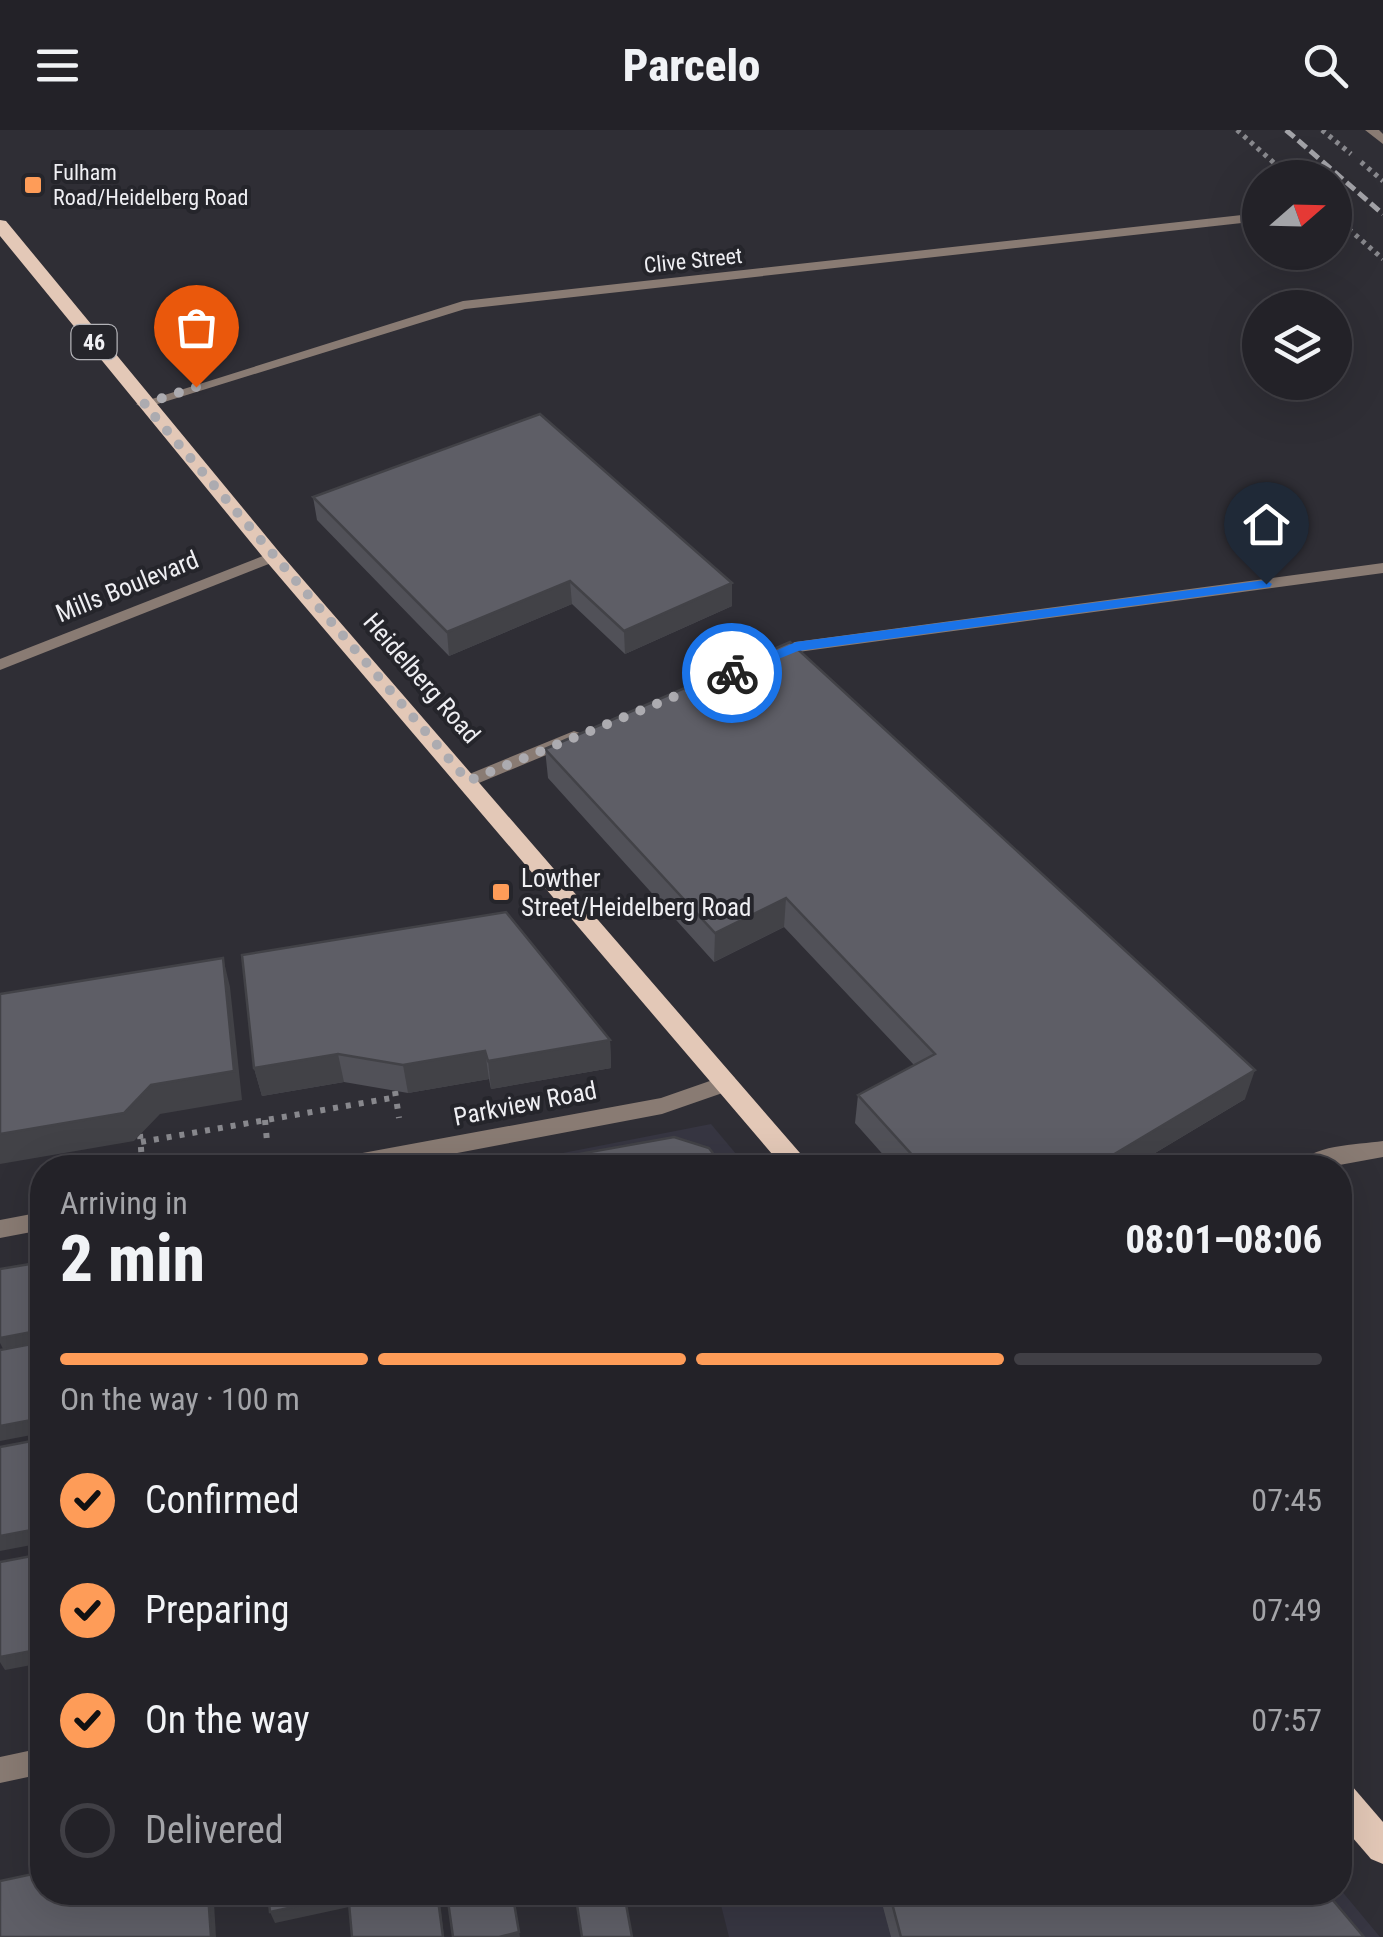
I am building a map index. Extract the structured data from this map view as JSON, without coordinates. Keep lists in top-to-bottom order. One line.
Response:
{"streets":{"main road":["46","Heidelberg Road"],"street":["Clive Street","Mills Boulevard","Parkview Road"]},"crossings":[["Clive Street","Heidelberg Road"],["Mills Boulevard","Heidelberg Road"],["Heidelberg Road","Parkview Road"]],"places":{"transit":["Fulham Road/Heidelberg Road","Lowther Street/Heidelberg Road"]},"north":"right","page":{"header":"Parcelo","heading":["2 min","Arriving in","08:01–08:06"],"bar":"On the way · 100 m","list":[["Confirmed","07:45"],["Preparing","07:49"],["On the way","07:57"],"Delivered"]}}
